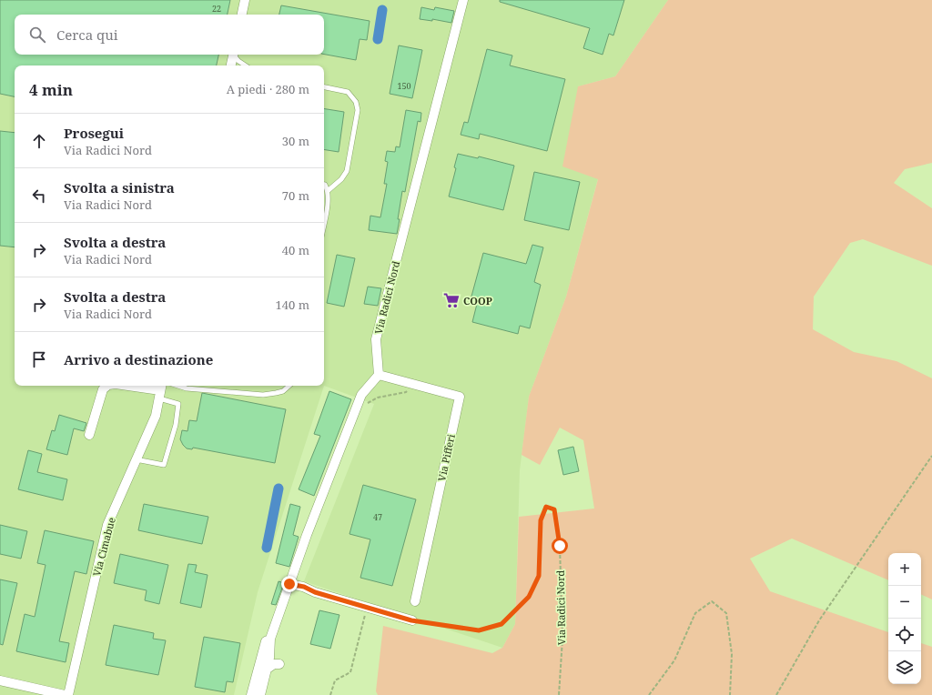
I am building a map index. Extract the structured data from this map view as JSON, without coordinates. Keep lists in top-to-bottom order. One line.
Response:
{"streets":{"street":["Via Radici Nord","Via Pifferi","Via Cimabue"]},"crossings":[["Via Radici Nord","Via Pifferi"]],"places":{"supermarket":["COOP"]},"house_numbers":["22","150","47"],"page":{"search":"Cerca qui","heading":["4 min","A piedi · 280 m"],"list":[["Prosegui","Via Radici Nord","30 m"],["Svolta a sinistra","Via Radici Nord","70 m"],["Svolta a destra","Via Radici Nord","40 m"],["Svolta a destra","Via Radici Nord","140 m"],"Arrivo a destinazione"],"map_buttons":["+","−"]}}
